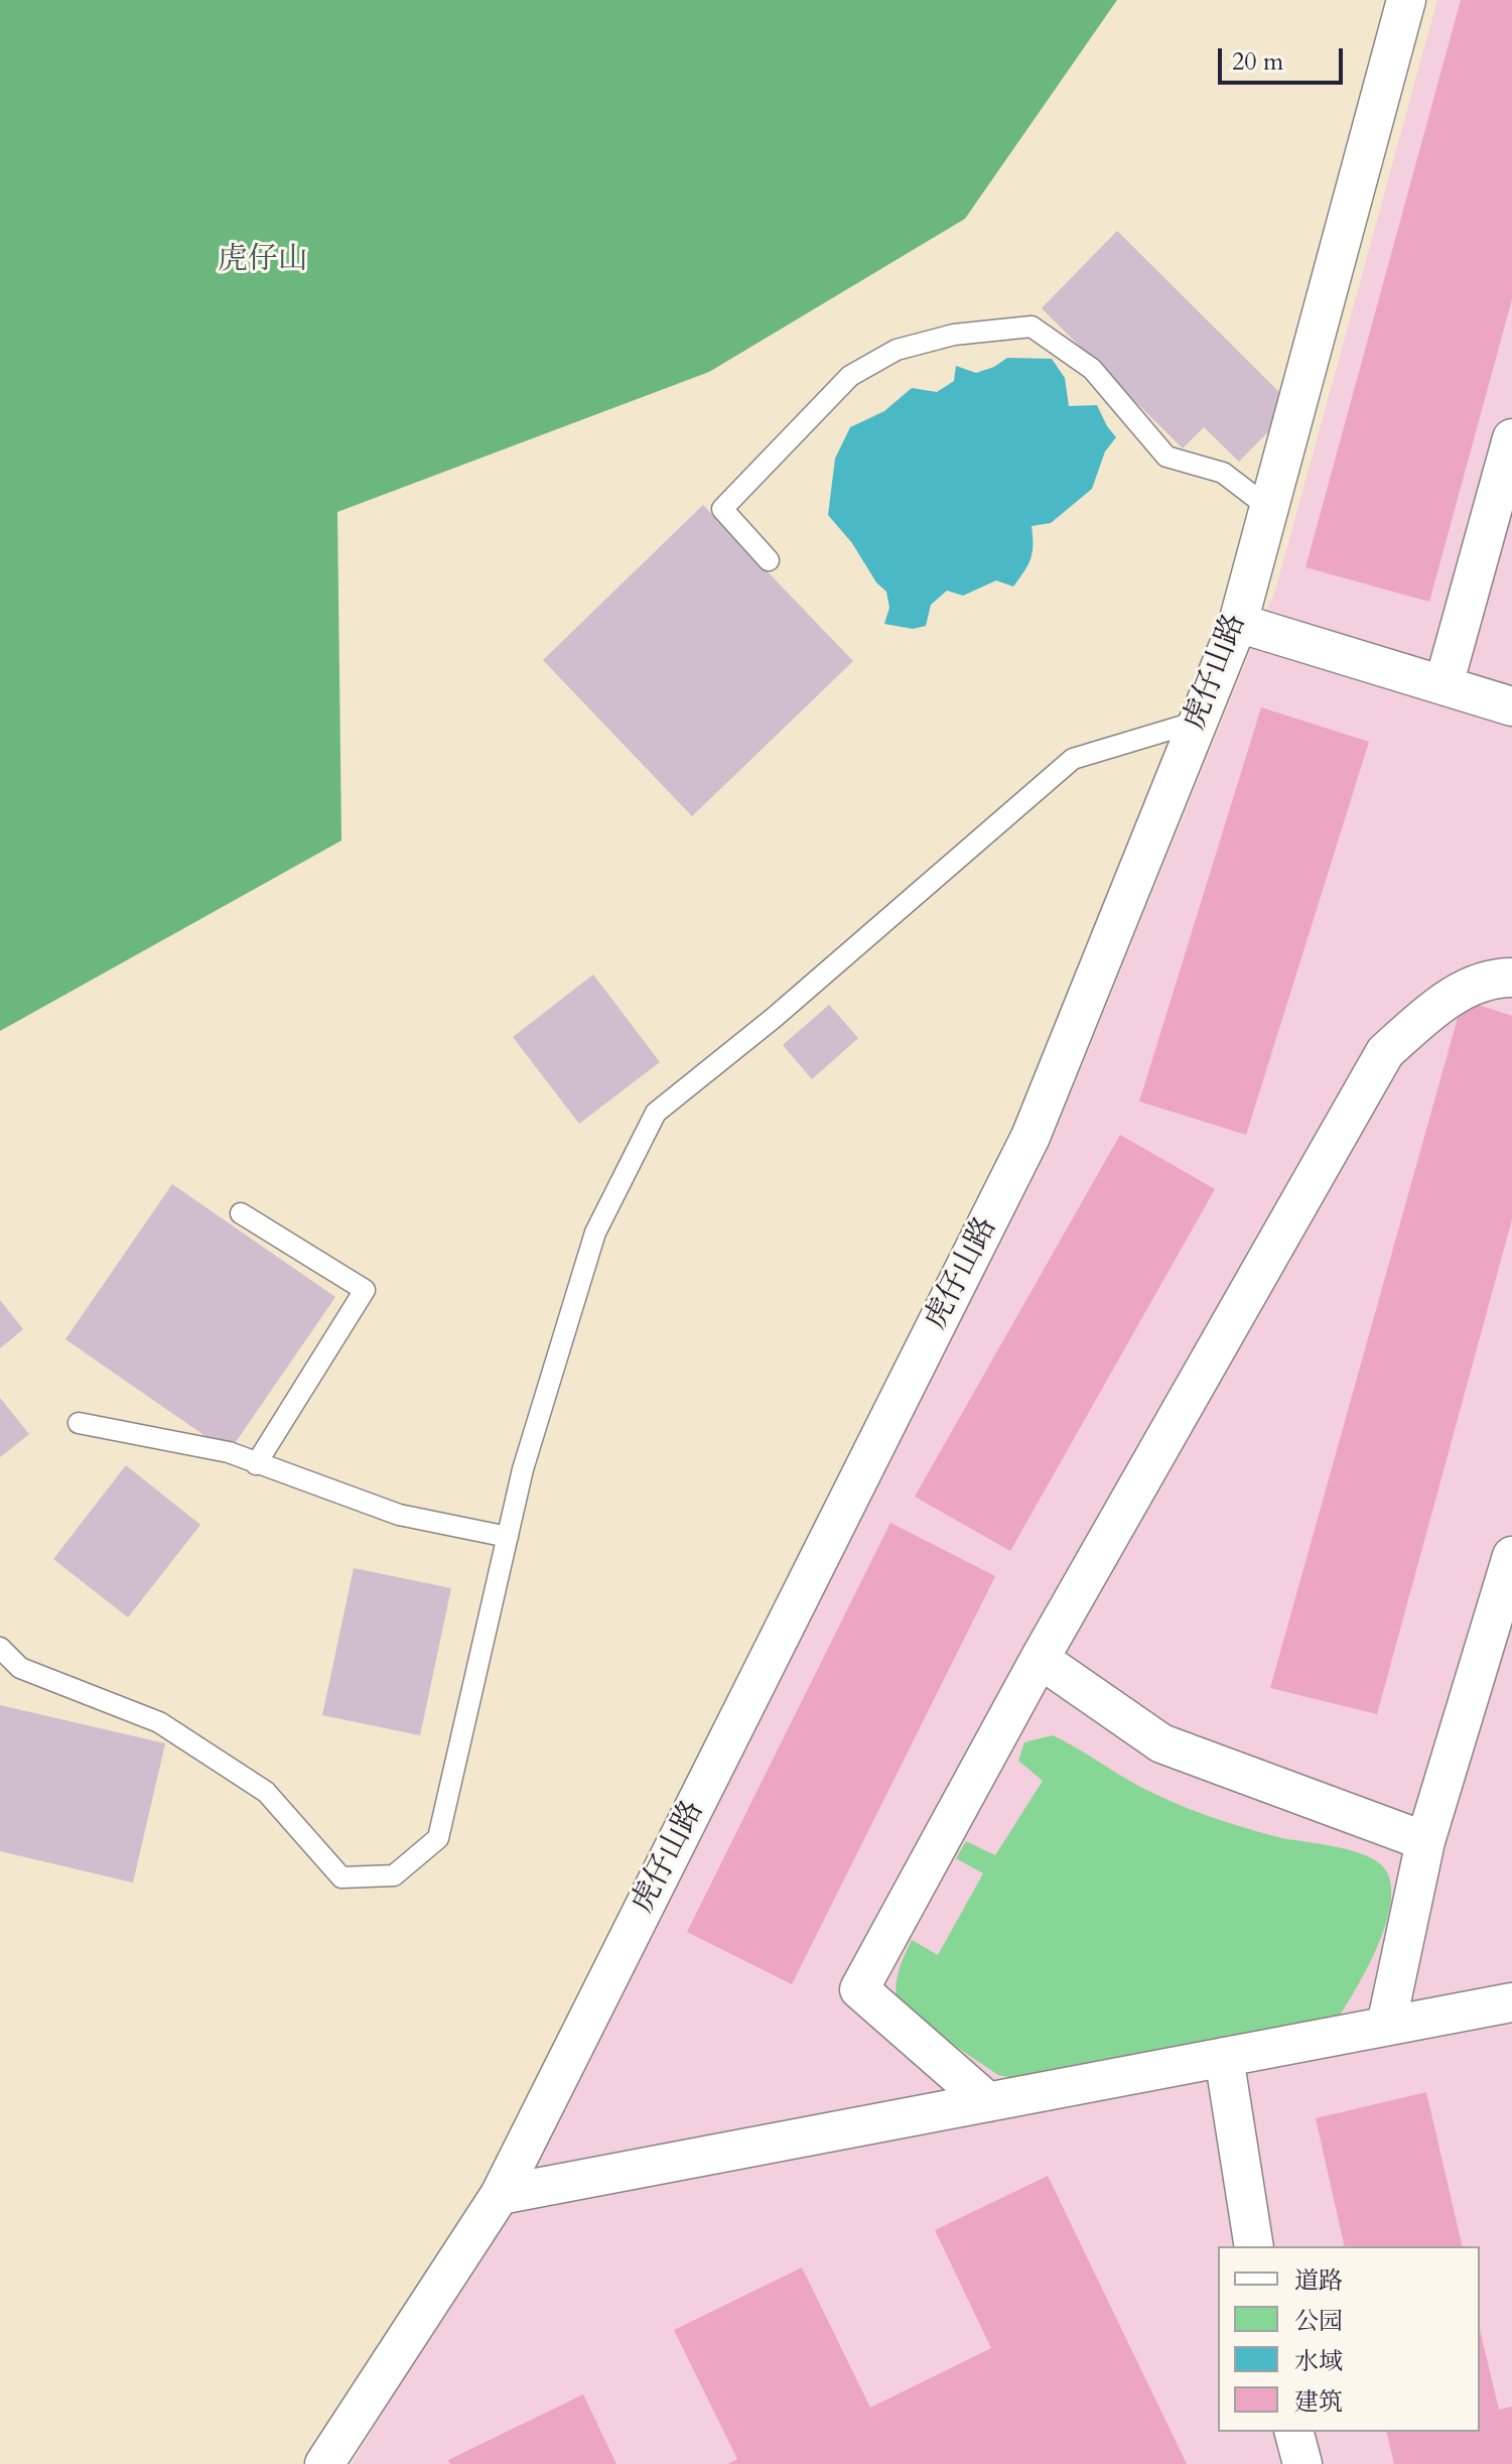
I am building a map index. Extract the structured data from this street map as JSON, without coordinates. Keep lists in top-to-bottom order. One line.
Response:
{"streets":{"street":["虎仔山路"]},"parks":["虎仔山"],"legend":["道路","公园","水域","建筑"],"scale_bar":"20 m"}
